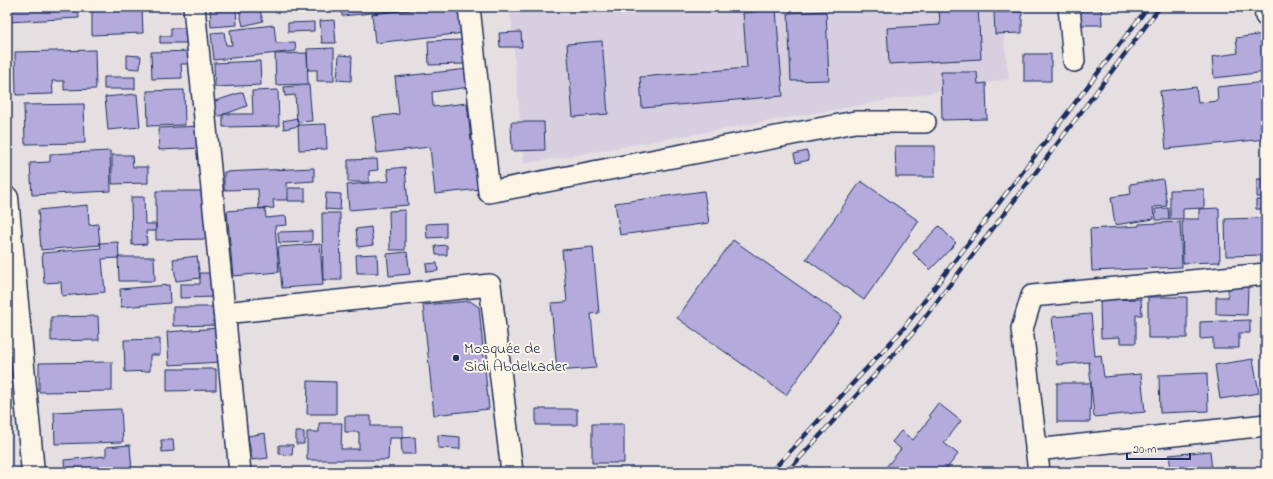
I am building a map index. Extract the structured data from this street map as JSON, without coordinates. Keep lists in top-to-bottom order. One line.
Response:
{"places":["Mosquée de Sidi Abdelkader"],"scale_bar":"20 m"}
